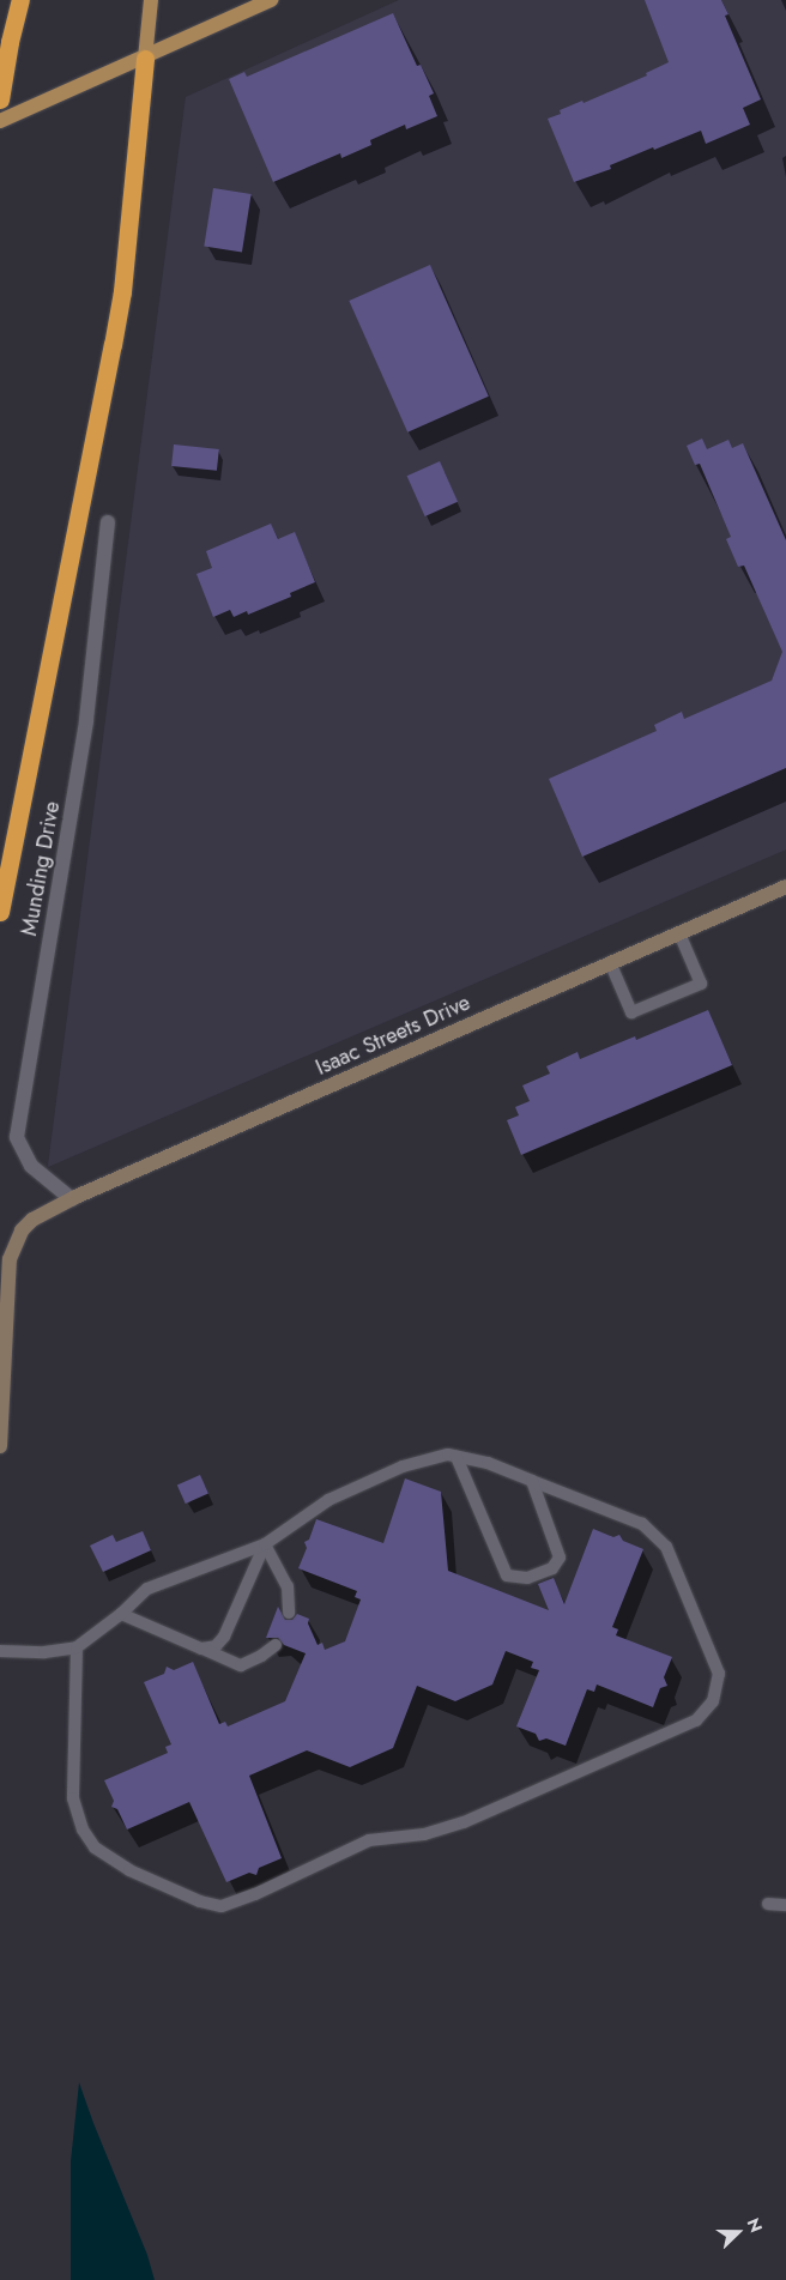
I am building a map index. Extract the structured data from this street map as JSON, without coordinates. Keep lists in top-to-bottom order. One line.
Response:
{"streets":{"street":["Munding Drive","Isaac Streets Drive"]},"crossings":[["Munding Drive","Isaac Streets Drive"]],"north":"right"}
